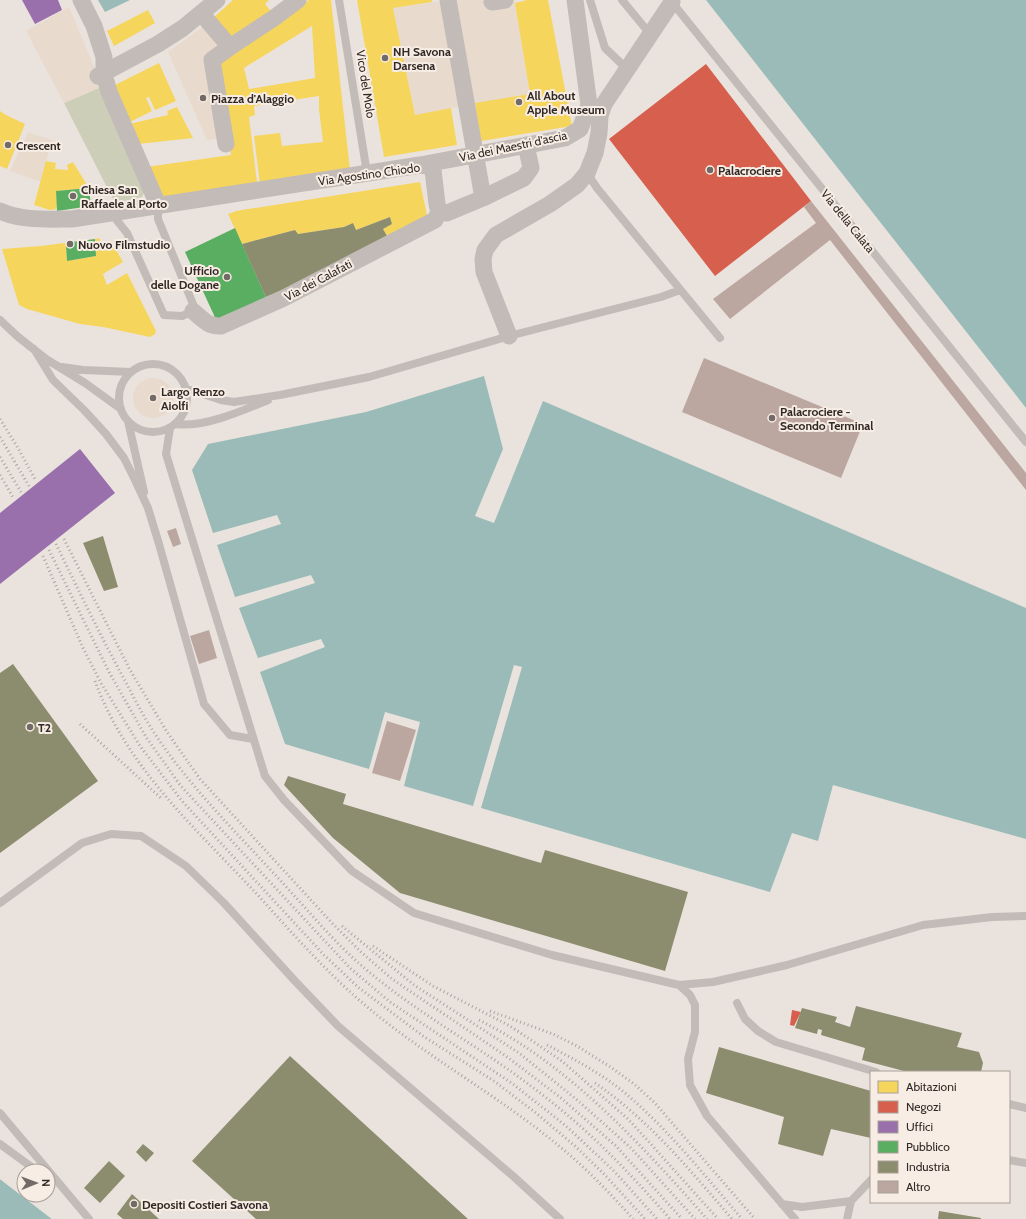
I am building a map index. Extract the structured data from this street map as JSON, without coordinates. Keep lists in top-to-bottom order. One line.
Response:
{"streets":{"street":["Via dei Maestri d'ascia","Via Agostino Chiodo","Via dei Calafati"],"lane":["Vico del Molo","Via della Calata"]},"crossings":[["Vico del Molo","Via Agostino Chiodo"],["Via dei Maestri d'ascia","Via Agostino Chiodo"],["Via Agostino Chiodo","Via dei Calafati"]],"places":["NH Savona Darsena","Piazza d'Alaggio","All About Apple Museum","Crescent","Palacrociere","Chiesa San Raffaele al Porto","Nuovo Filmstudio","Ufficio delle Dogane","Largo Renzo Aiolfi","Palacrociere - Secondo Terminal","T2","Depositi Costieri Savona"],"legend":["Abitazioni","Negozi","Uffici","Pubblico","Industria","Altro"],"north":"right"}
